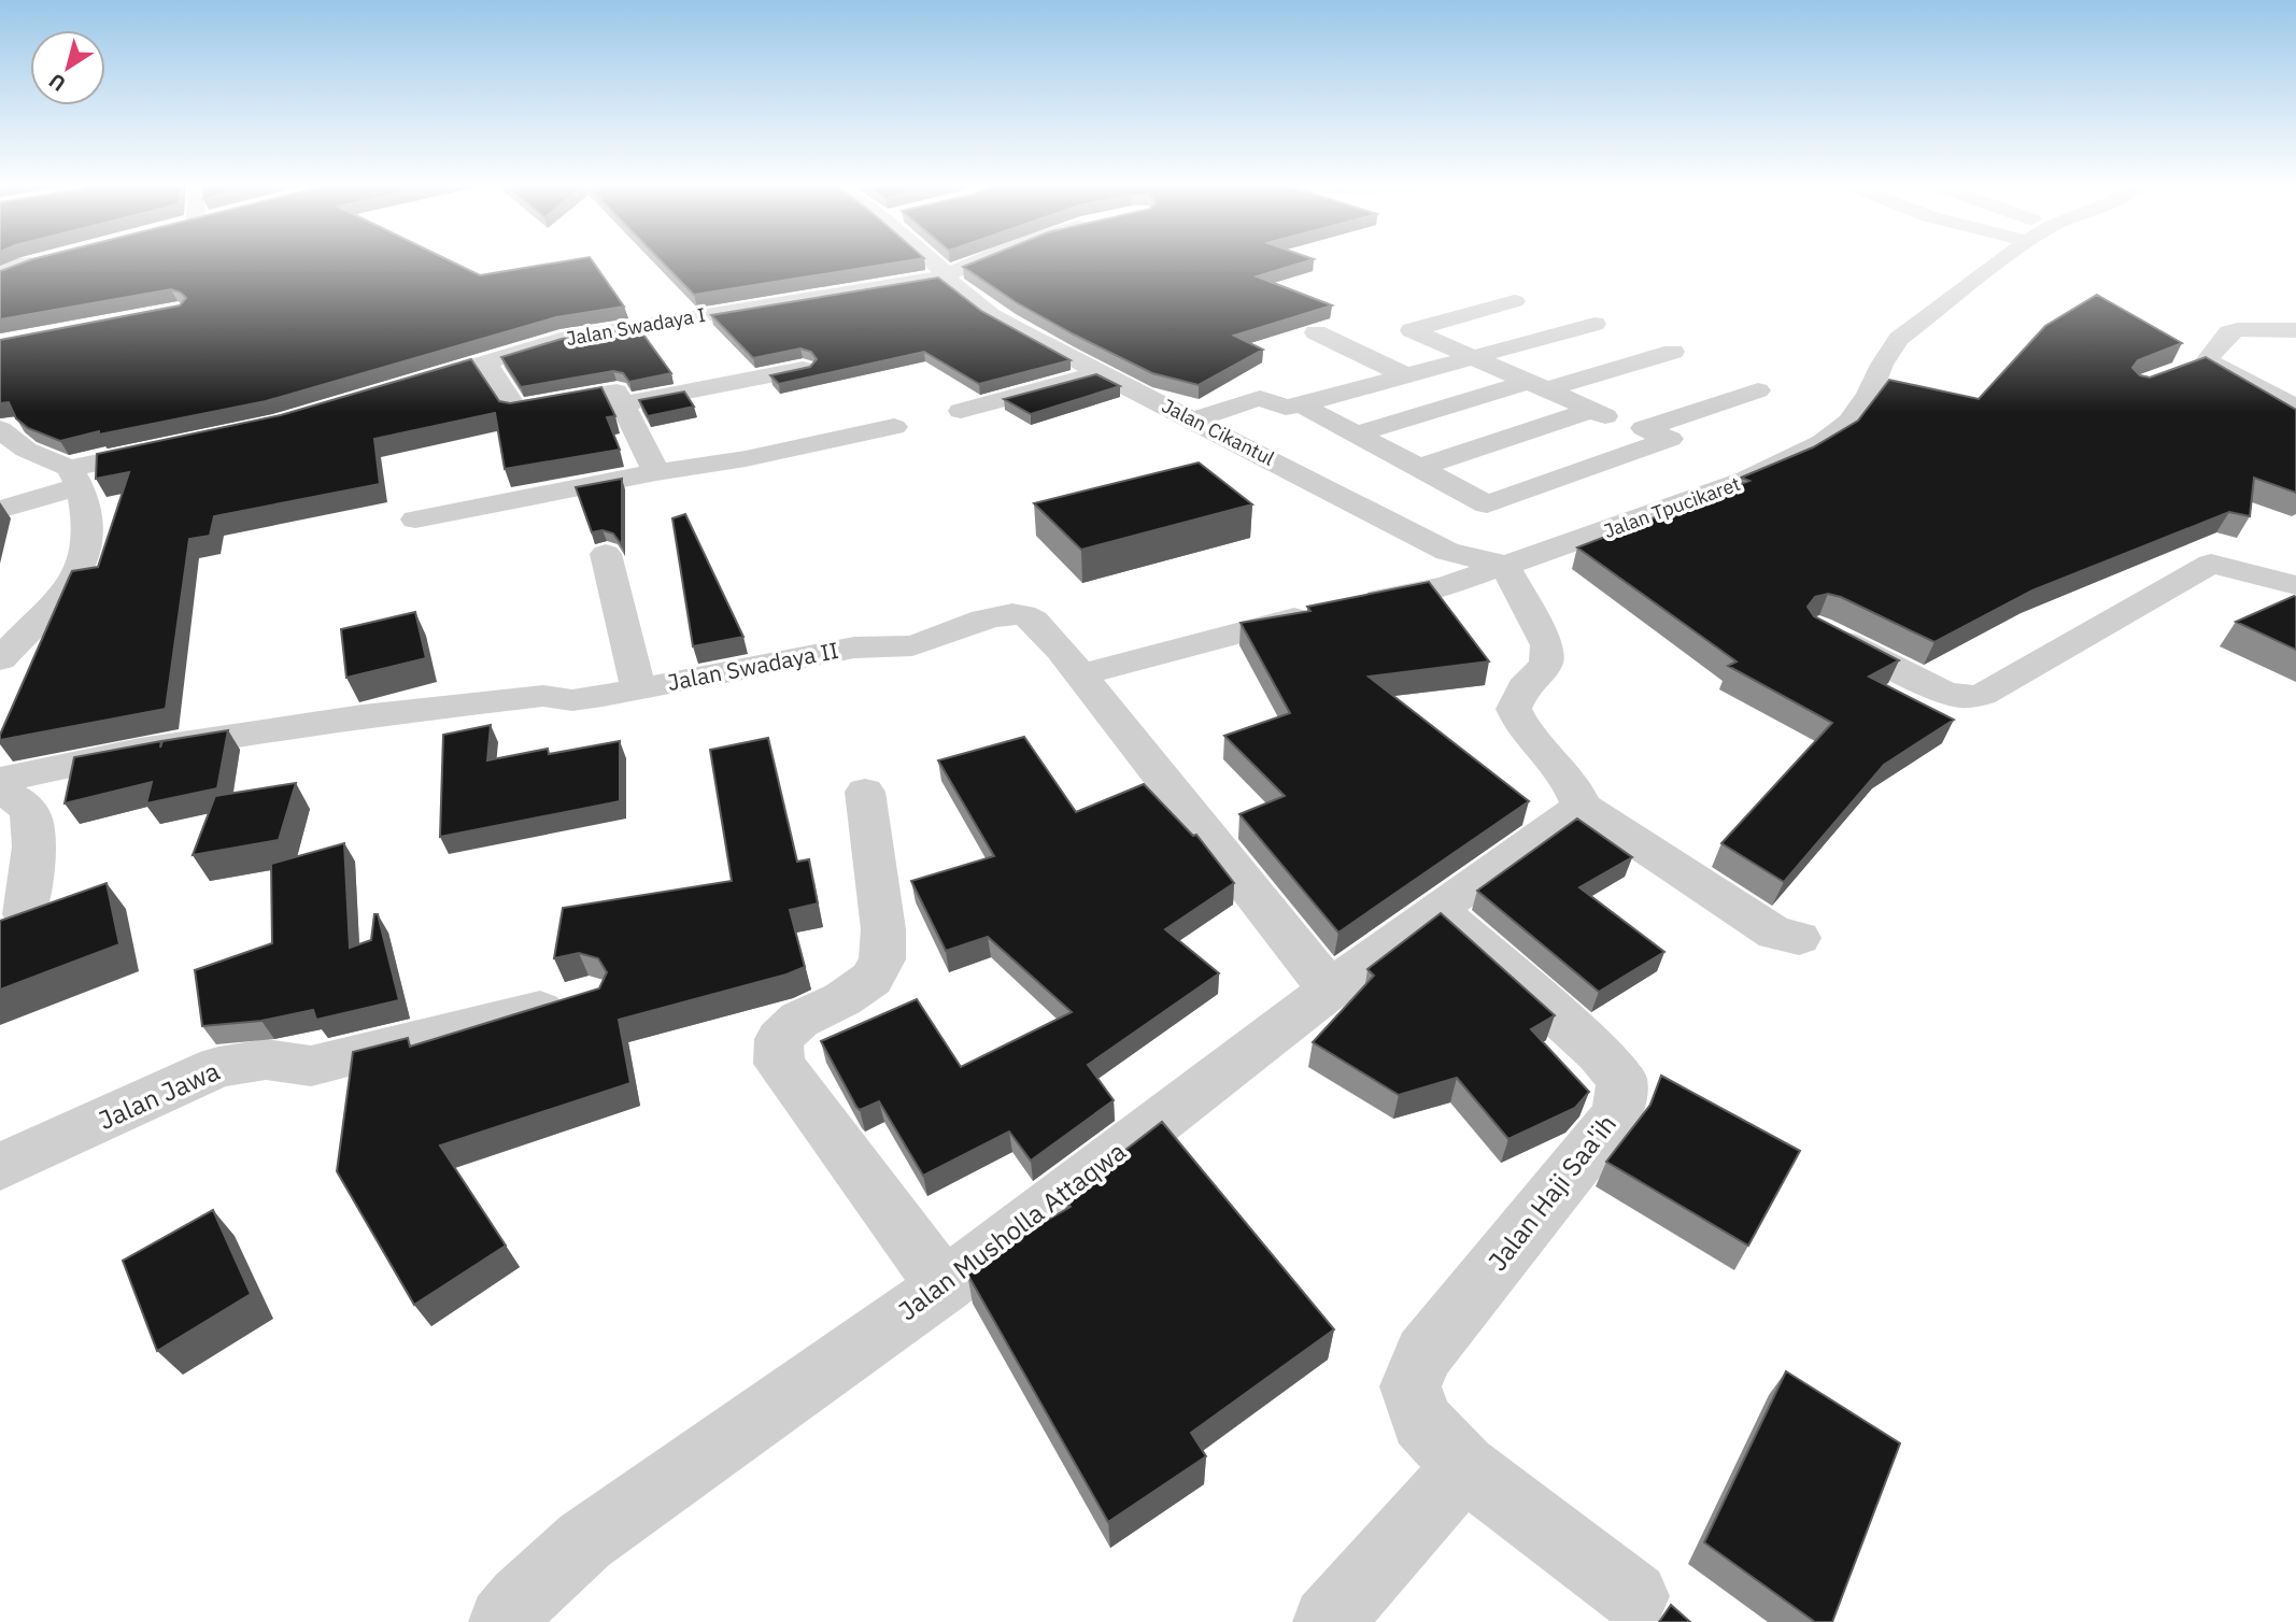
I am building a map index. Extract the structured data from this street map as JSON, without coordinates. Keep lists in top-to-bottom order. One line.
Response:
{"streets":{"street":["Jalan Swadaya I","Jalan Cikantul","Jalan Tpucikaret","Jalan Swadaya II","Jalan Jawa","Jalan Haji Saa'ih","Jalan Musholla Attaqwa"]},"crossings":[["Jalan Swadaya I","Jalan Cikantul"],["Jalan Cikantul","Jalan Tpucikaret"],["Jalan Tpucikaret","Jalan Swadaya II"],["Jalan Swadaya II","Jalan Musholla Attaqwa"],["Jalan Haji Saa'ih","Jalan Musholla Attaqwa"]],"north":"bottom left"}
